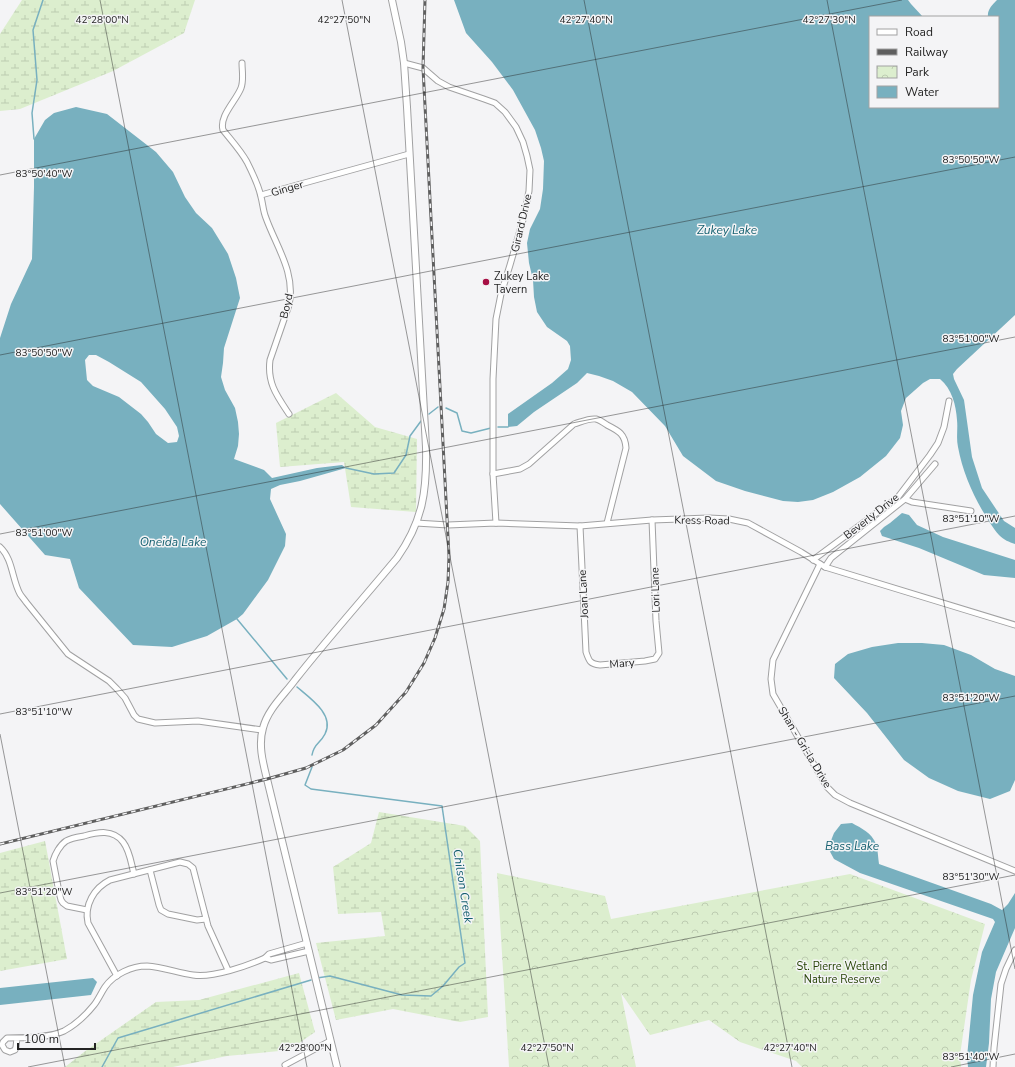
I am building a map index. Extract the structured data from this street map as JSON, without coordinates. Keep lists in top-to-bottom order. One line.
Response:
{"streets":{"street":["Ginger","Girard Drive","Boyd","Beverly Drive","Kress Road","Lori Lane","Joan Lane","Mary","Shan - Gri-la Drive"]},"crossings":[["Ginger","Boyd"],["Girard Drive","Kress Road"],["Beverly Drive","Kress Road"],["Kress Road","Lori Lane"],["Kress Road","Joan Lane"],["Kress Road","Shan - Gri-la Drive"],["Lori Lane","Mary"],["Joan Lane","Mary"]],"water":["Zukey Lake","Oneida Lake","Bass Lake","Chilson Creek"],"parks":["St. Pierre Wetland Nature Reserve"],"places":["Zukey Lake Tavern"],"legend":["Road","Railway","Park","Water"],"scale_bar":"100 m","coordinates":["42°27'40\"N","42°27'30\"N","42°28'00\"N","42°27'50\"N","83°50'50\"W","83°50'40\"W","83°51'00\"W","83°51'10\"W","83°51'20\"W","83°51'30\"W","83°51'40\"W"]}
